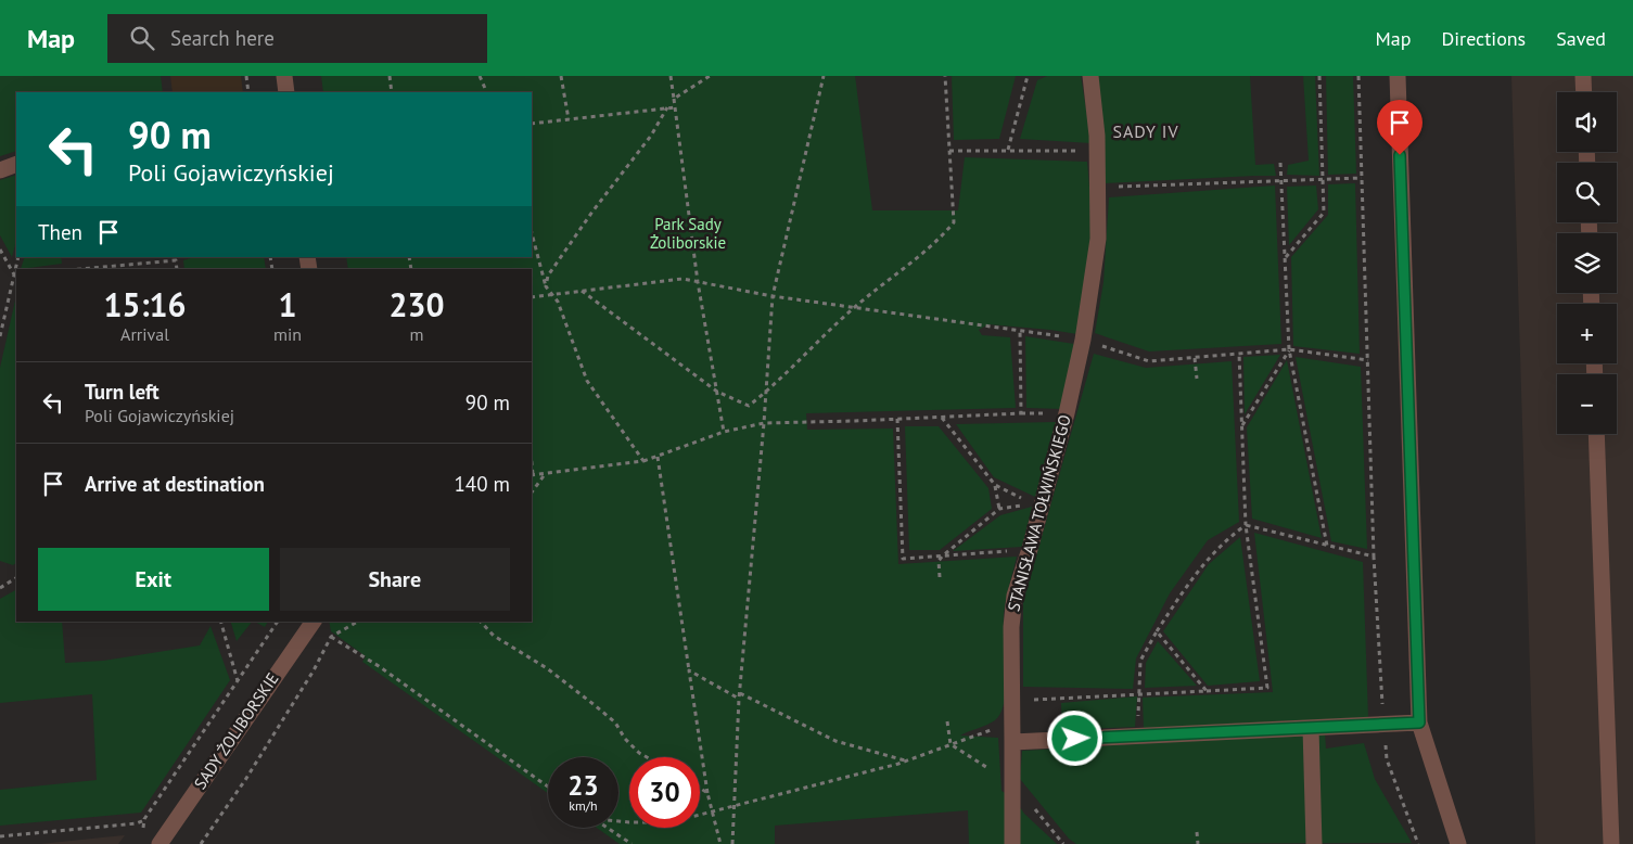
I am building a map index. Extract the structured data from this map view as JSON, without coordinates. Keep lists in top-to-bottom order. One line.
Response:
{"streets":{"street":["STANISŁAWA TOŁWIŃSKIEGO","SADY ŻOLIBORSKIE"]},"districts":["SADY IV"],"parks":["Park Sady Żoliborskie"],"page":{"header":"Map","search":"Search here","nav":["Map","Directions","Saved"],"map_buttons":["+","−"],"turn":["90 m","Poli Gojawiczyńskiej"],"then":"Then","eta":["15:16","Arrival","1","min","230","m"],"list":[{"name":"Turn left","note":"Poli Gojawiczyńskiej","value":"90 m"},{"name":"Arrive at destination","value":"140 m"}],"buttons":["Exit","Share"],"speed":"23 km/h","limit":"30"}}
